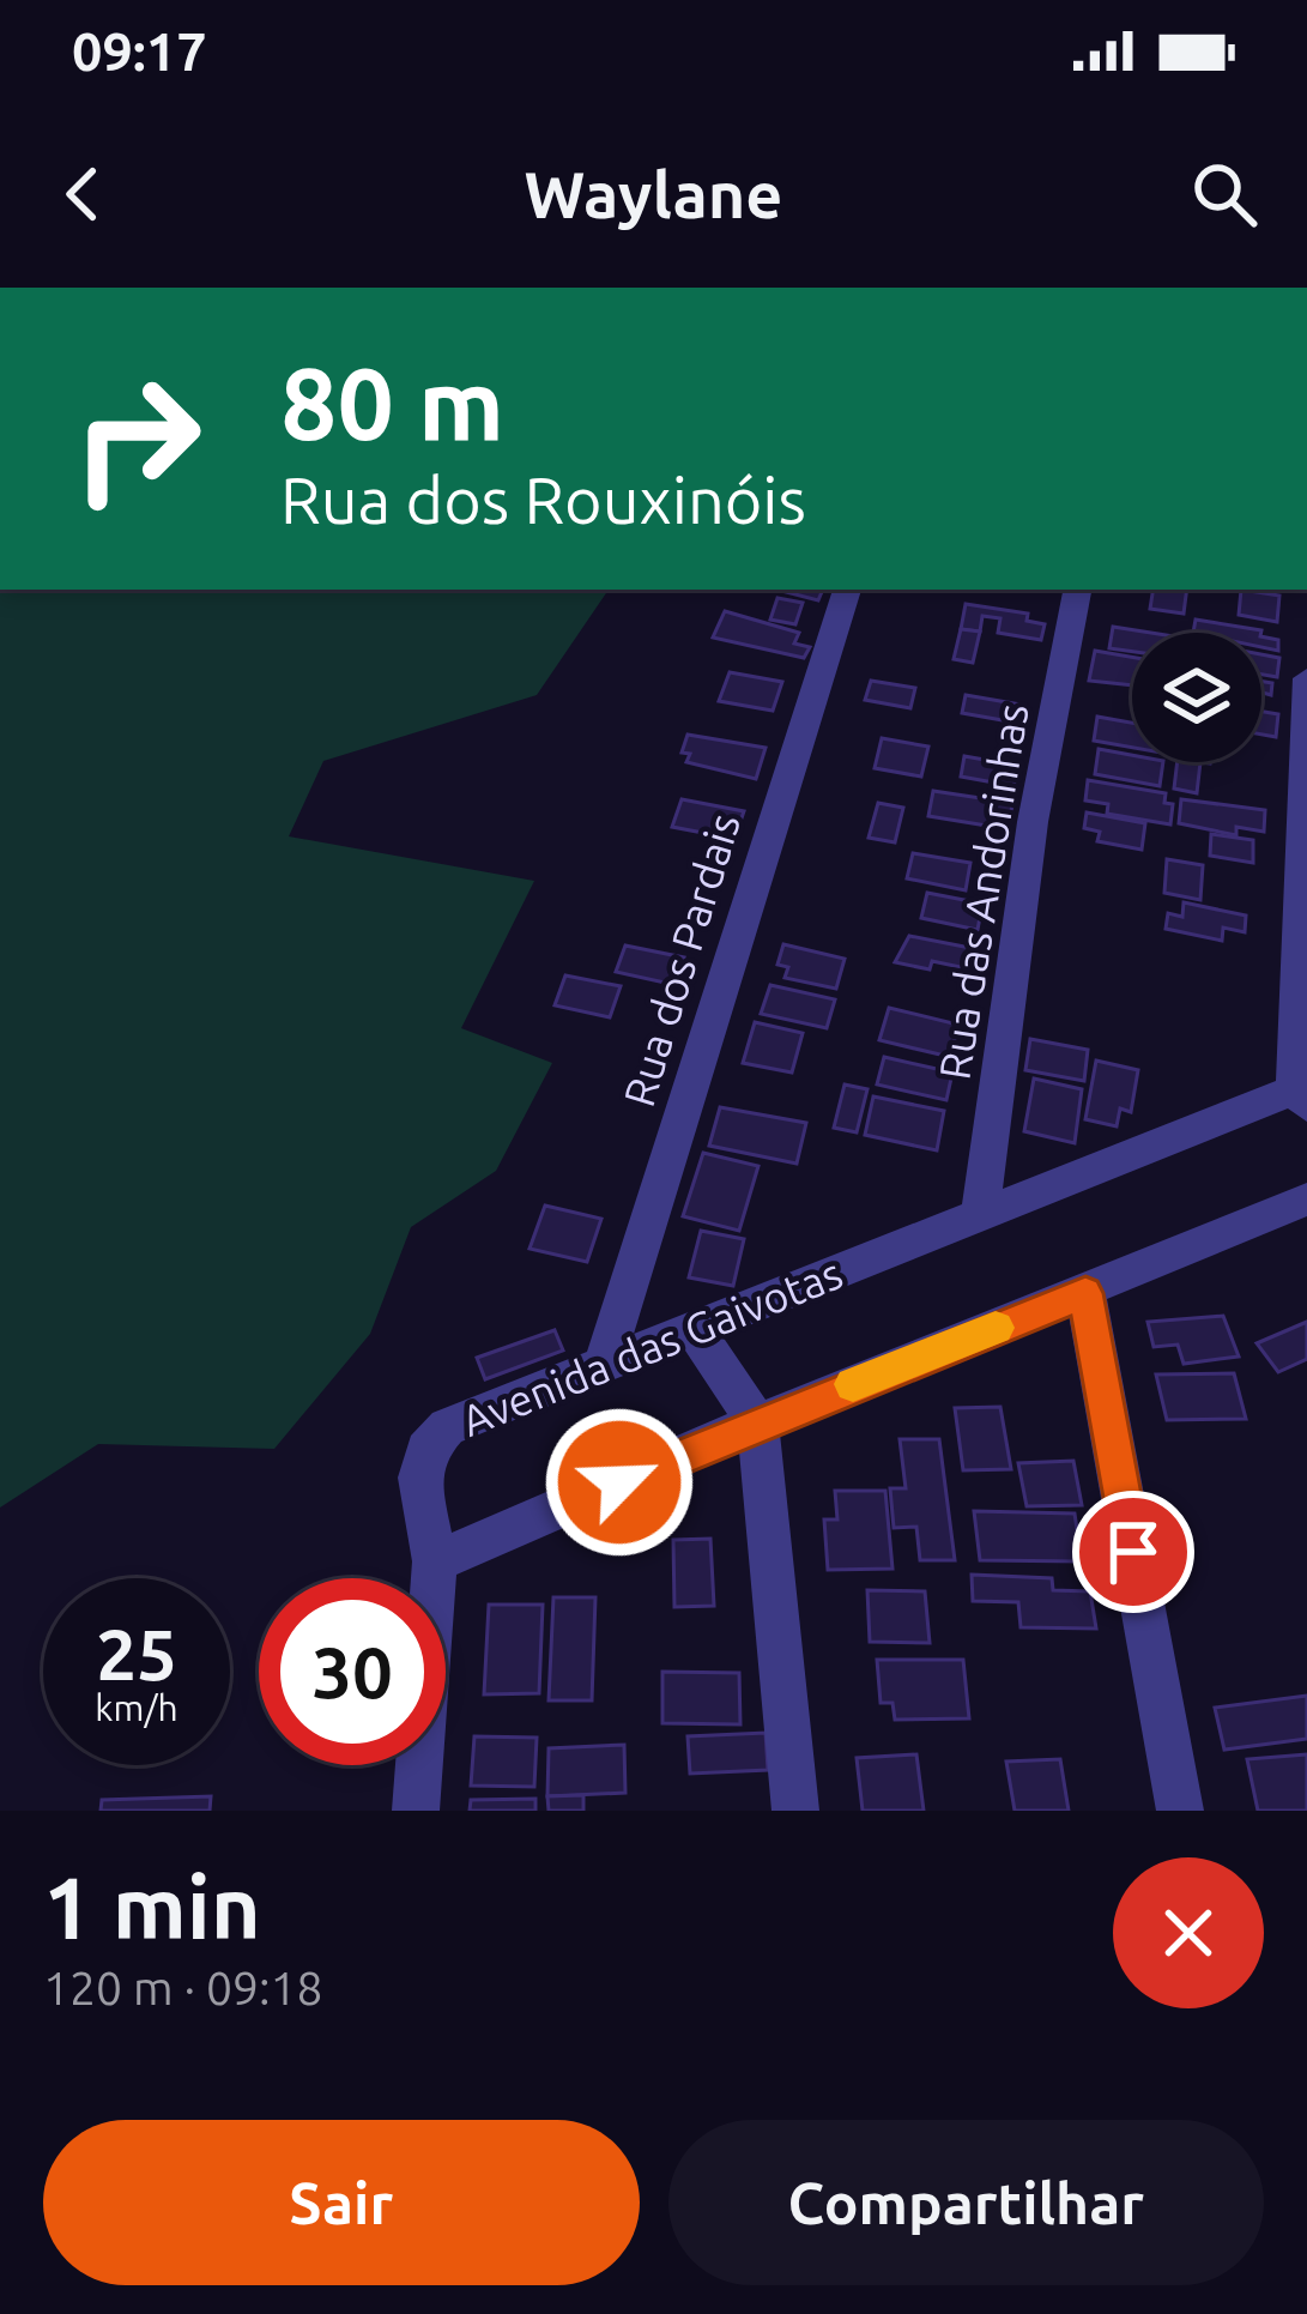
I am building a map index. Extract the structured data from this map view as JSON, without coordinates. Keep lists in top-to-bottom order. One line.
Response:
{"streets":{"street":["Rua das Andorinhas","Rua dos Pardais","Avenida das Gaivotas"]},"crossings":[["Rua das Andorinhas","Avenida das Gaivotas"],["Rua dos Pardais","Avenida das Gaivotas"]],"page":{"status":"09:17","header":"Waylane","turn":["80 m","Rua dos Rouxinóis"],"speed":"25 km/h","limit":"30","heading":["1 min","120 m · 09:18"],"buttons":["Sair","Compartilhar"]}}
